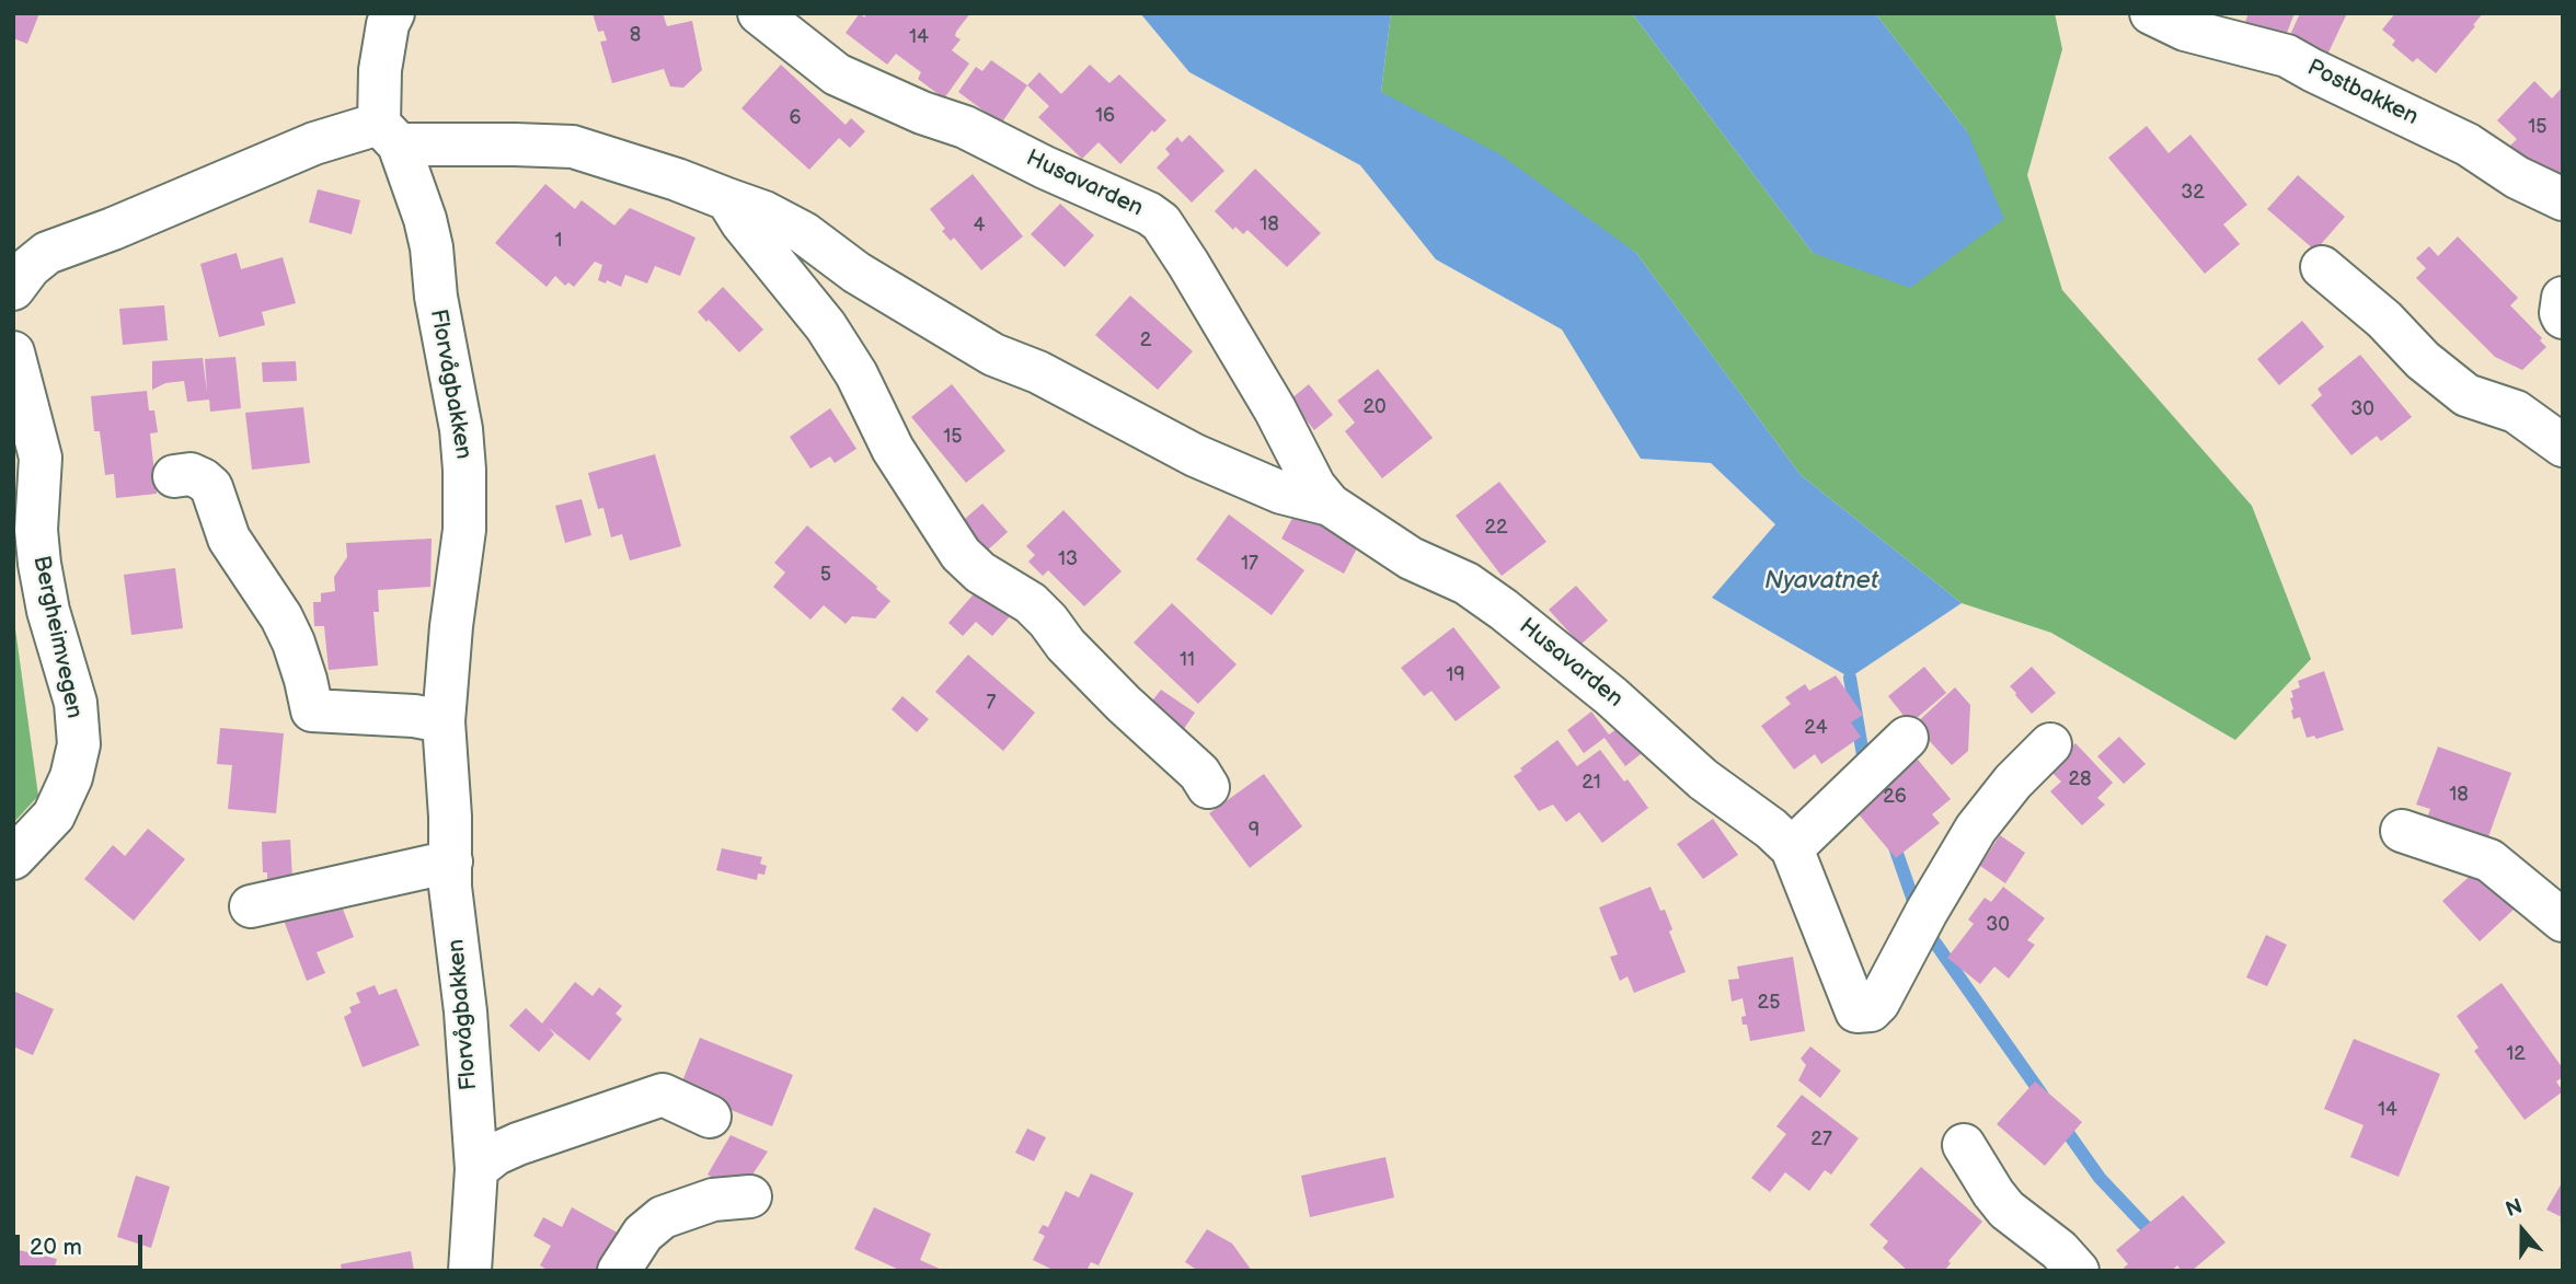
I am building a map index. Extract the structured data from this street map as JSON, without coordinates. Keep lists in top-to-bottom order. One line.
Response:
{"streets":{"street":["Postbakken","Husavarden","Florvågbakken","Bergheimvegen"]},"crossings":[["Husavarden","Florvågbakken"]],"water":["Nyavatnet"],"house_numbers":["8","14","16","6","15","32","18","4","1","2","20","30","15","22","13","17","5","11","19","7","24","28","21","18","26","9","30","25","12","14","27"],"scale_bar":"20 m","north":"top"}
